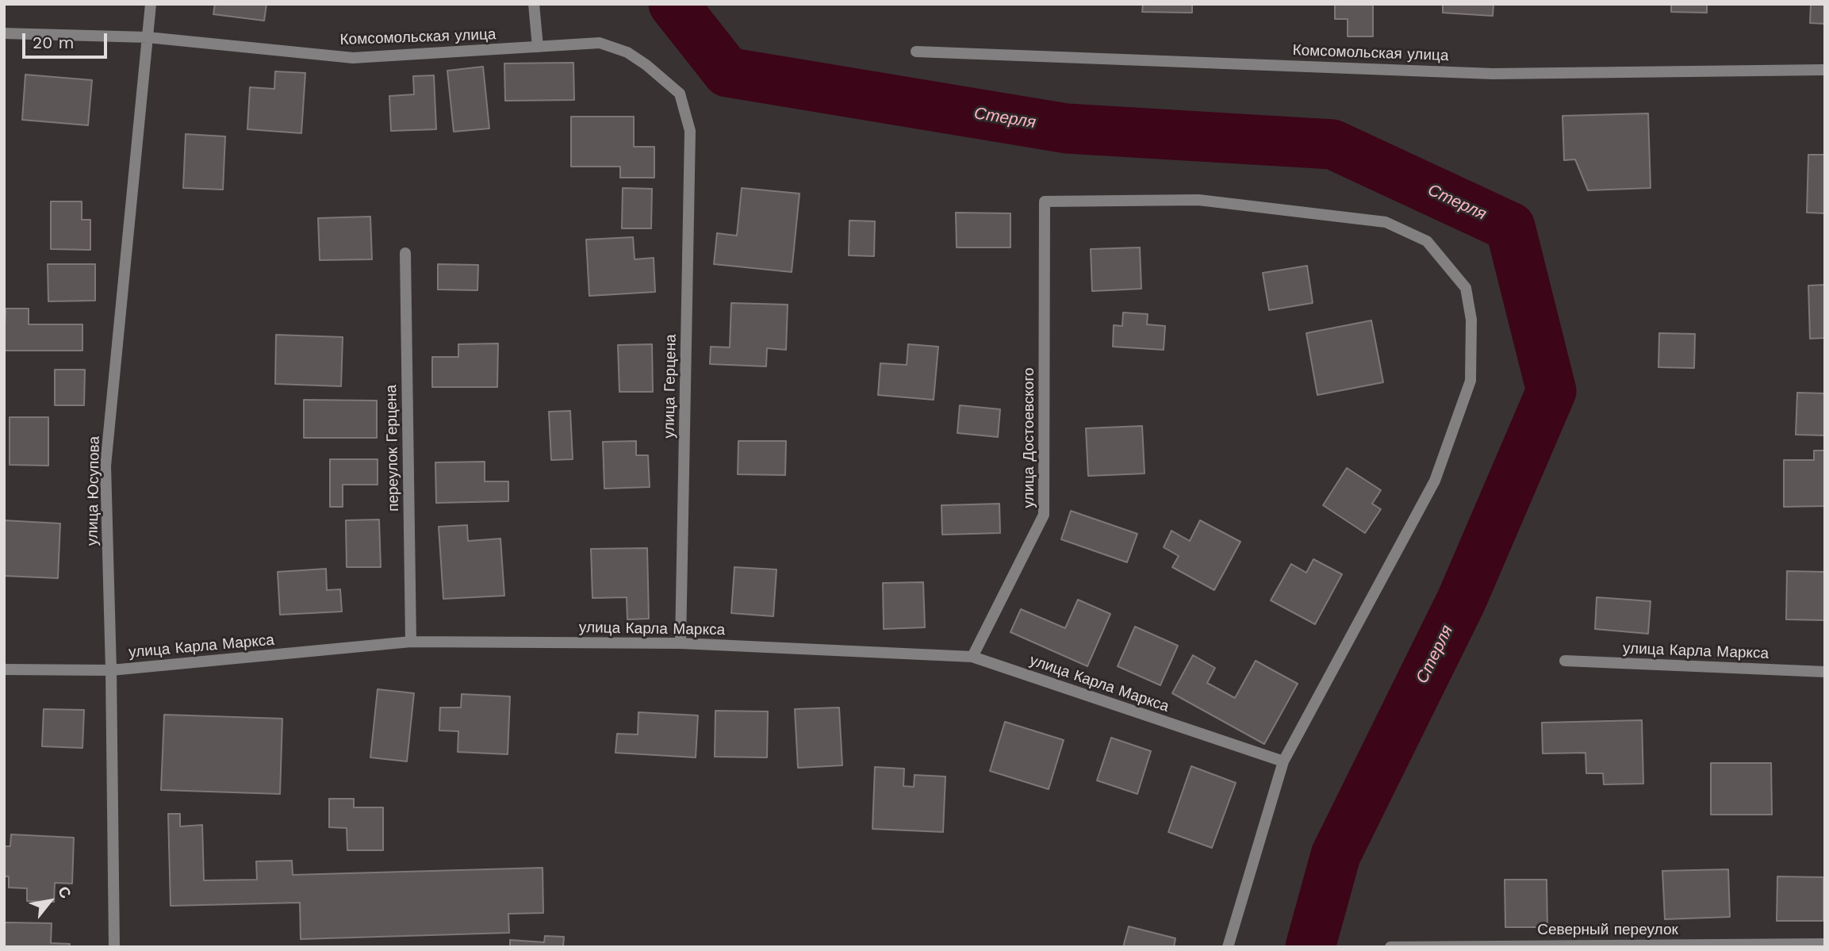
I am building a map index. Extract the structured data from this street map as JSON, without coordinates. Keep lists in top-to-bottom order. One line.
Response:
{"streets":{"street":["Комсомольская улица","улица Герцена","улица Достоевского","переулок Герцена","улица Юсупова","улица Карла Маркса","Северный переулок"]},"crossings":[["Комсомольская улица","улица Герцена"],["Комсомольская улица","улица Юсупова"],["улица Герцена","улица Карла Маркса"],["улица Достоевского","улица Карла Маркса"],["переулок Герцена","улица Карла Маркса"],["улица Юсупова","улица Карла Маркса"]],"water":["Стерля"],"scale_bar":"20 m","north":"top right"}
